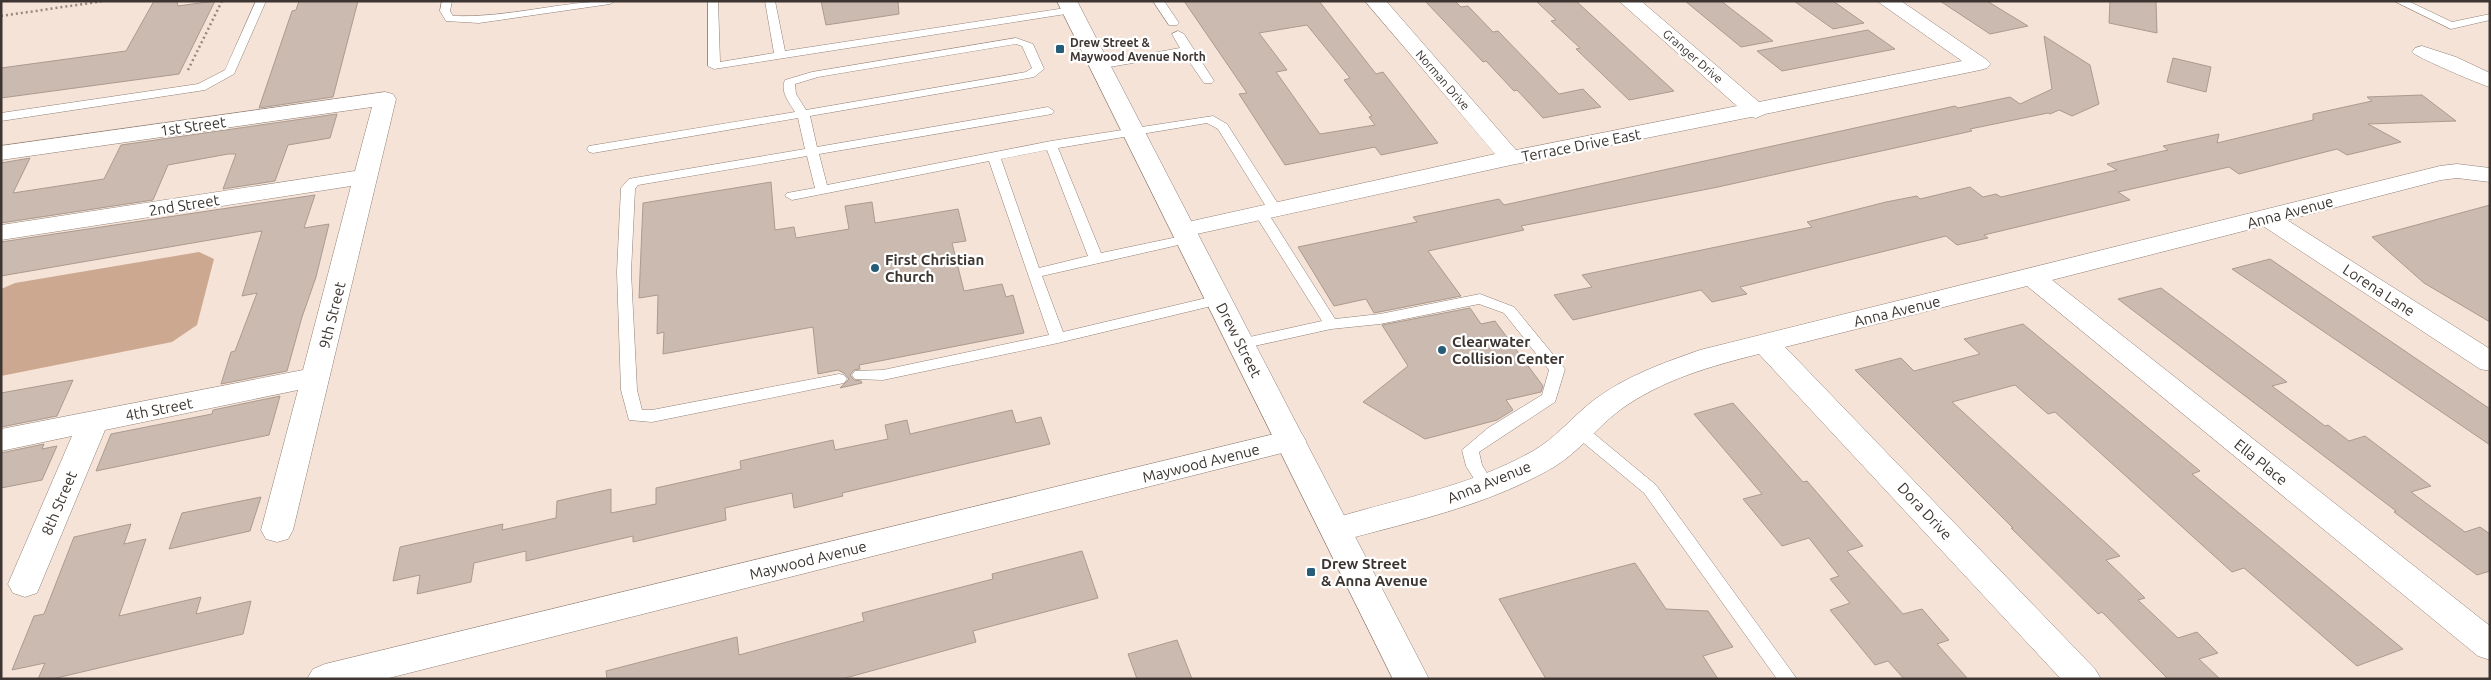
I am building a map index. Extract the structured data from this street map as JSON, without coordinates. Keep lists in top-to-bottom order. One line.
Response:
{"streets":{"street":["Granger Drive","Norman Drive","1st Street","Terrace Drive East","2nd Street","Anna Avenue","Lorena Lane","9th Street","Drew Street","4th Street","Ella Place","Maywood Avenue","8th Street","Dora Drive"]},"crossings":[["Granger Drive","Terrace Drive East"],["Norman Drive","Terrace Drive East"],["1st Street","9th Street"],["Terrace Drive East","Drew Street"],["2nd Street","9th Street"],["Anna Avenue","Lorena Lane"],["Anna Avenue","Drew Street"],["Anna Avenue","Ella Place"],["Anna Avenue","Dora Drive"],["9th Street","4th Street"],["Drew Street","Maywood Avenue"],["4th Street","8th Street"]],"places":{"transit":["Drew Street & Maywood Avenue North","Drew Street & Anna Avenue"],"other":["First Christian Church","Clearwater Collision Center"]}}
